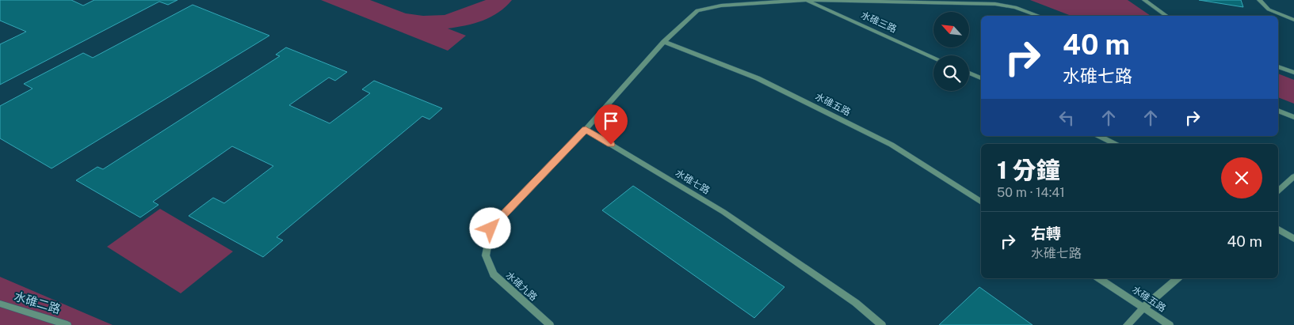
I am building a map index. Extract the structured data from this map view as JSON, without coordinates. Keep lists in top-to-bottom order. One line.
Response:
{"streets":{"street":["水碓三路","水碓五路","水碓七路","水碓九路","水碓二路"]},"crossings":[["水碓七路","水碓九路"]],"north":"top left","page":{"turn":["40 m","水碓七路"],"heading":["1 分鐘","50 m · 14:41"],"list":[{"name":"右轉","note":"水碓七路","value":"40 m"}]}}
